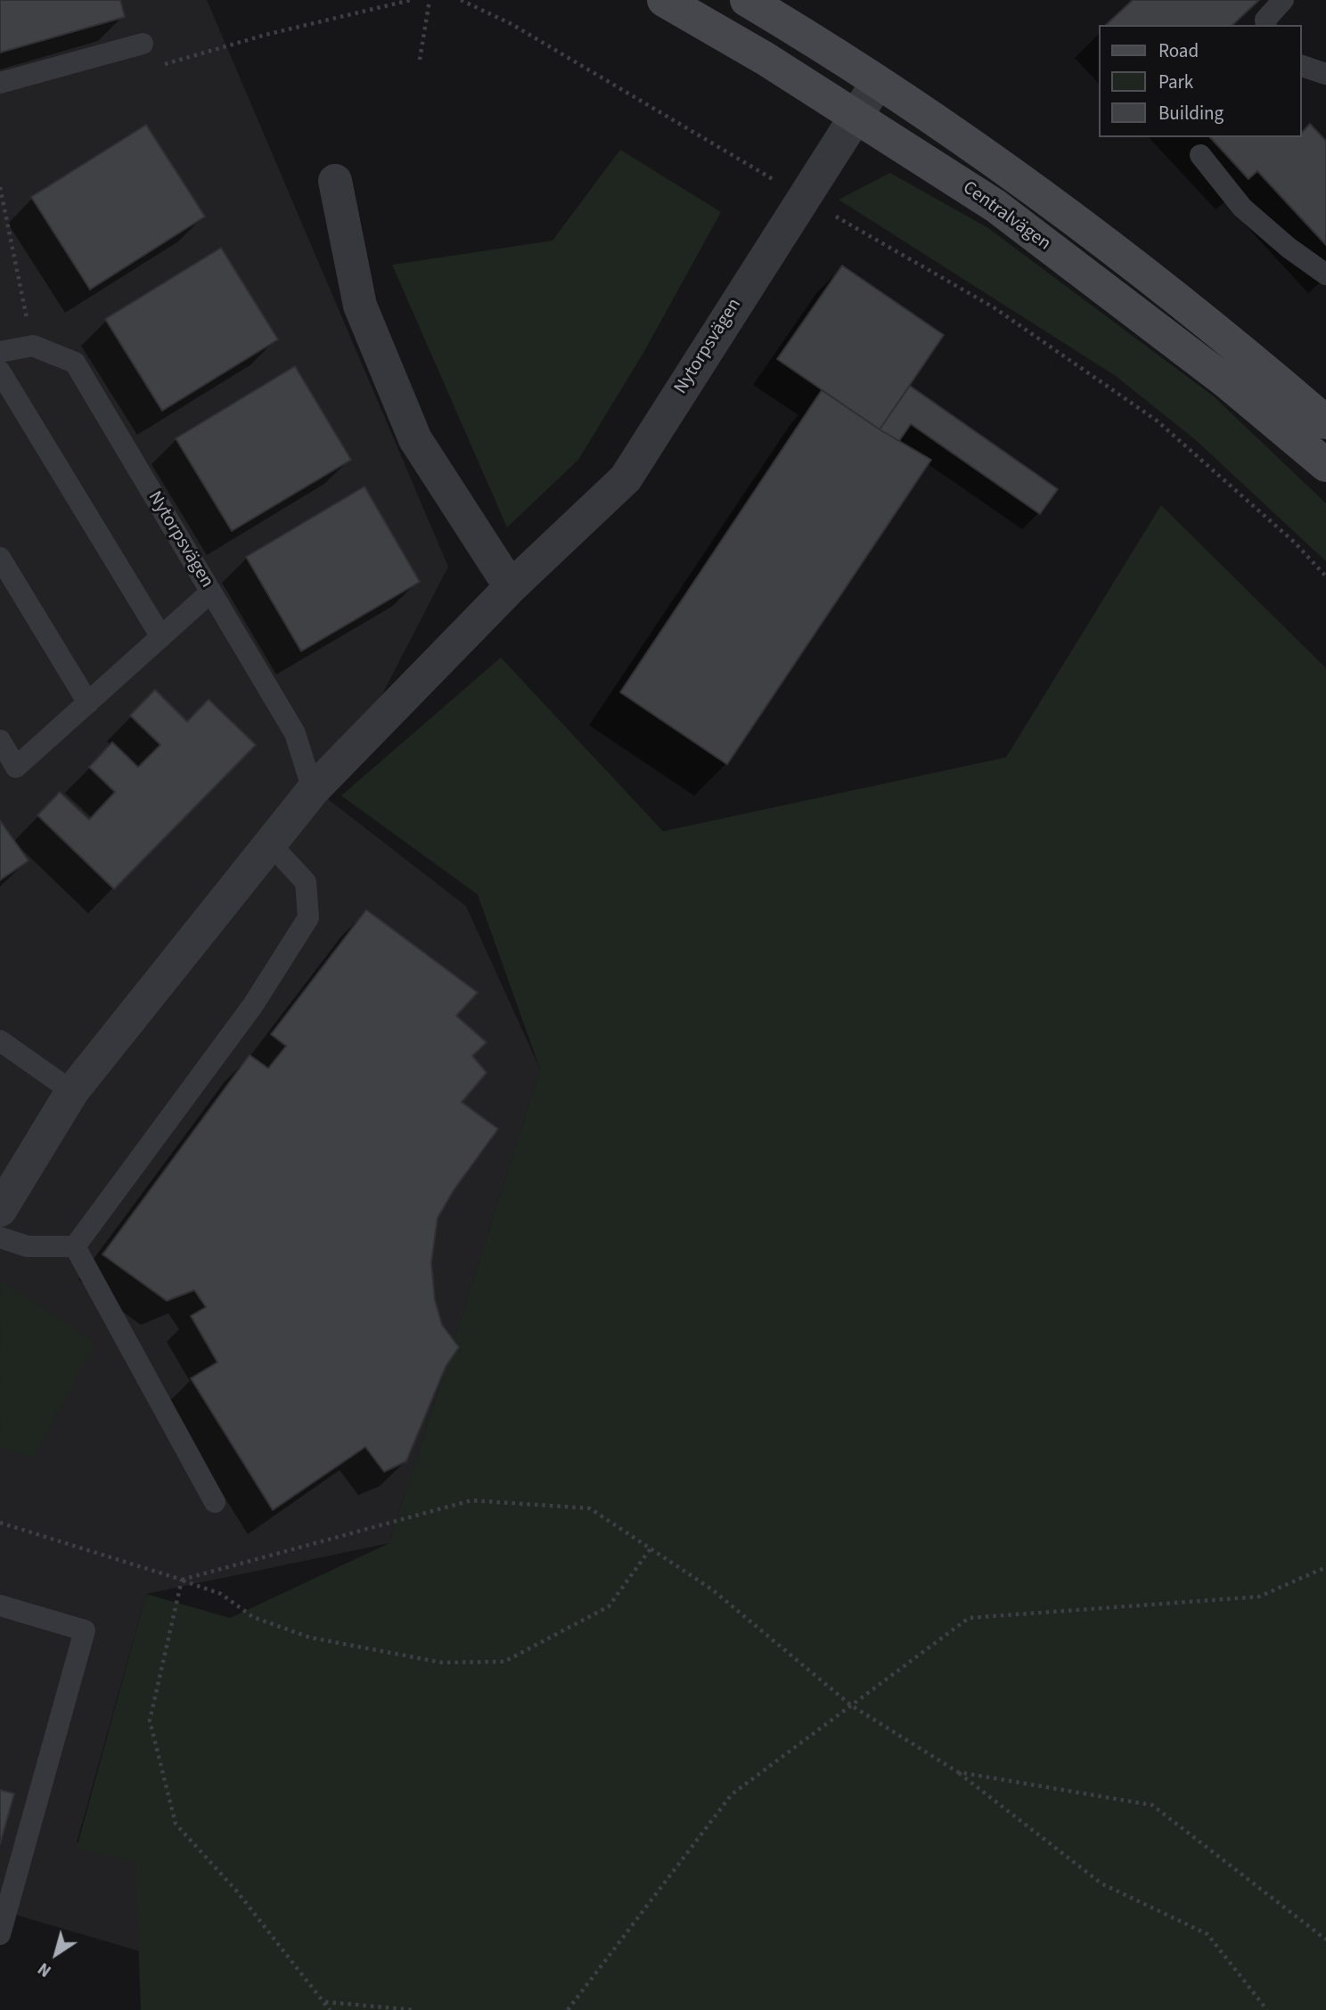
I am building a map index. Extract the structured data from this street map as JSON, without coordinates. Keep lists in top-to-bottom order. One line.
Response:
{"streets":{"street":["Centralvägen","Nytorpsvägen"]},"crossings":[["Centralvägen","Nytorpsvägen"]],"legend":["Road","Park","Building"],"north":"bottom left"}
